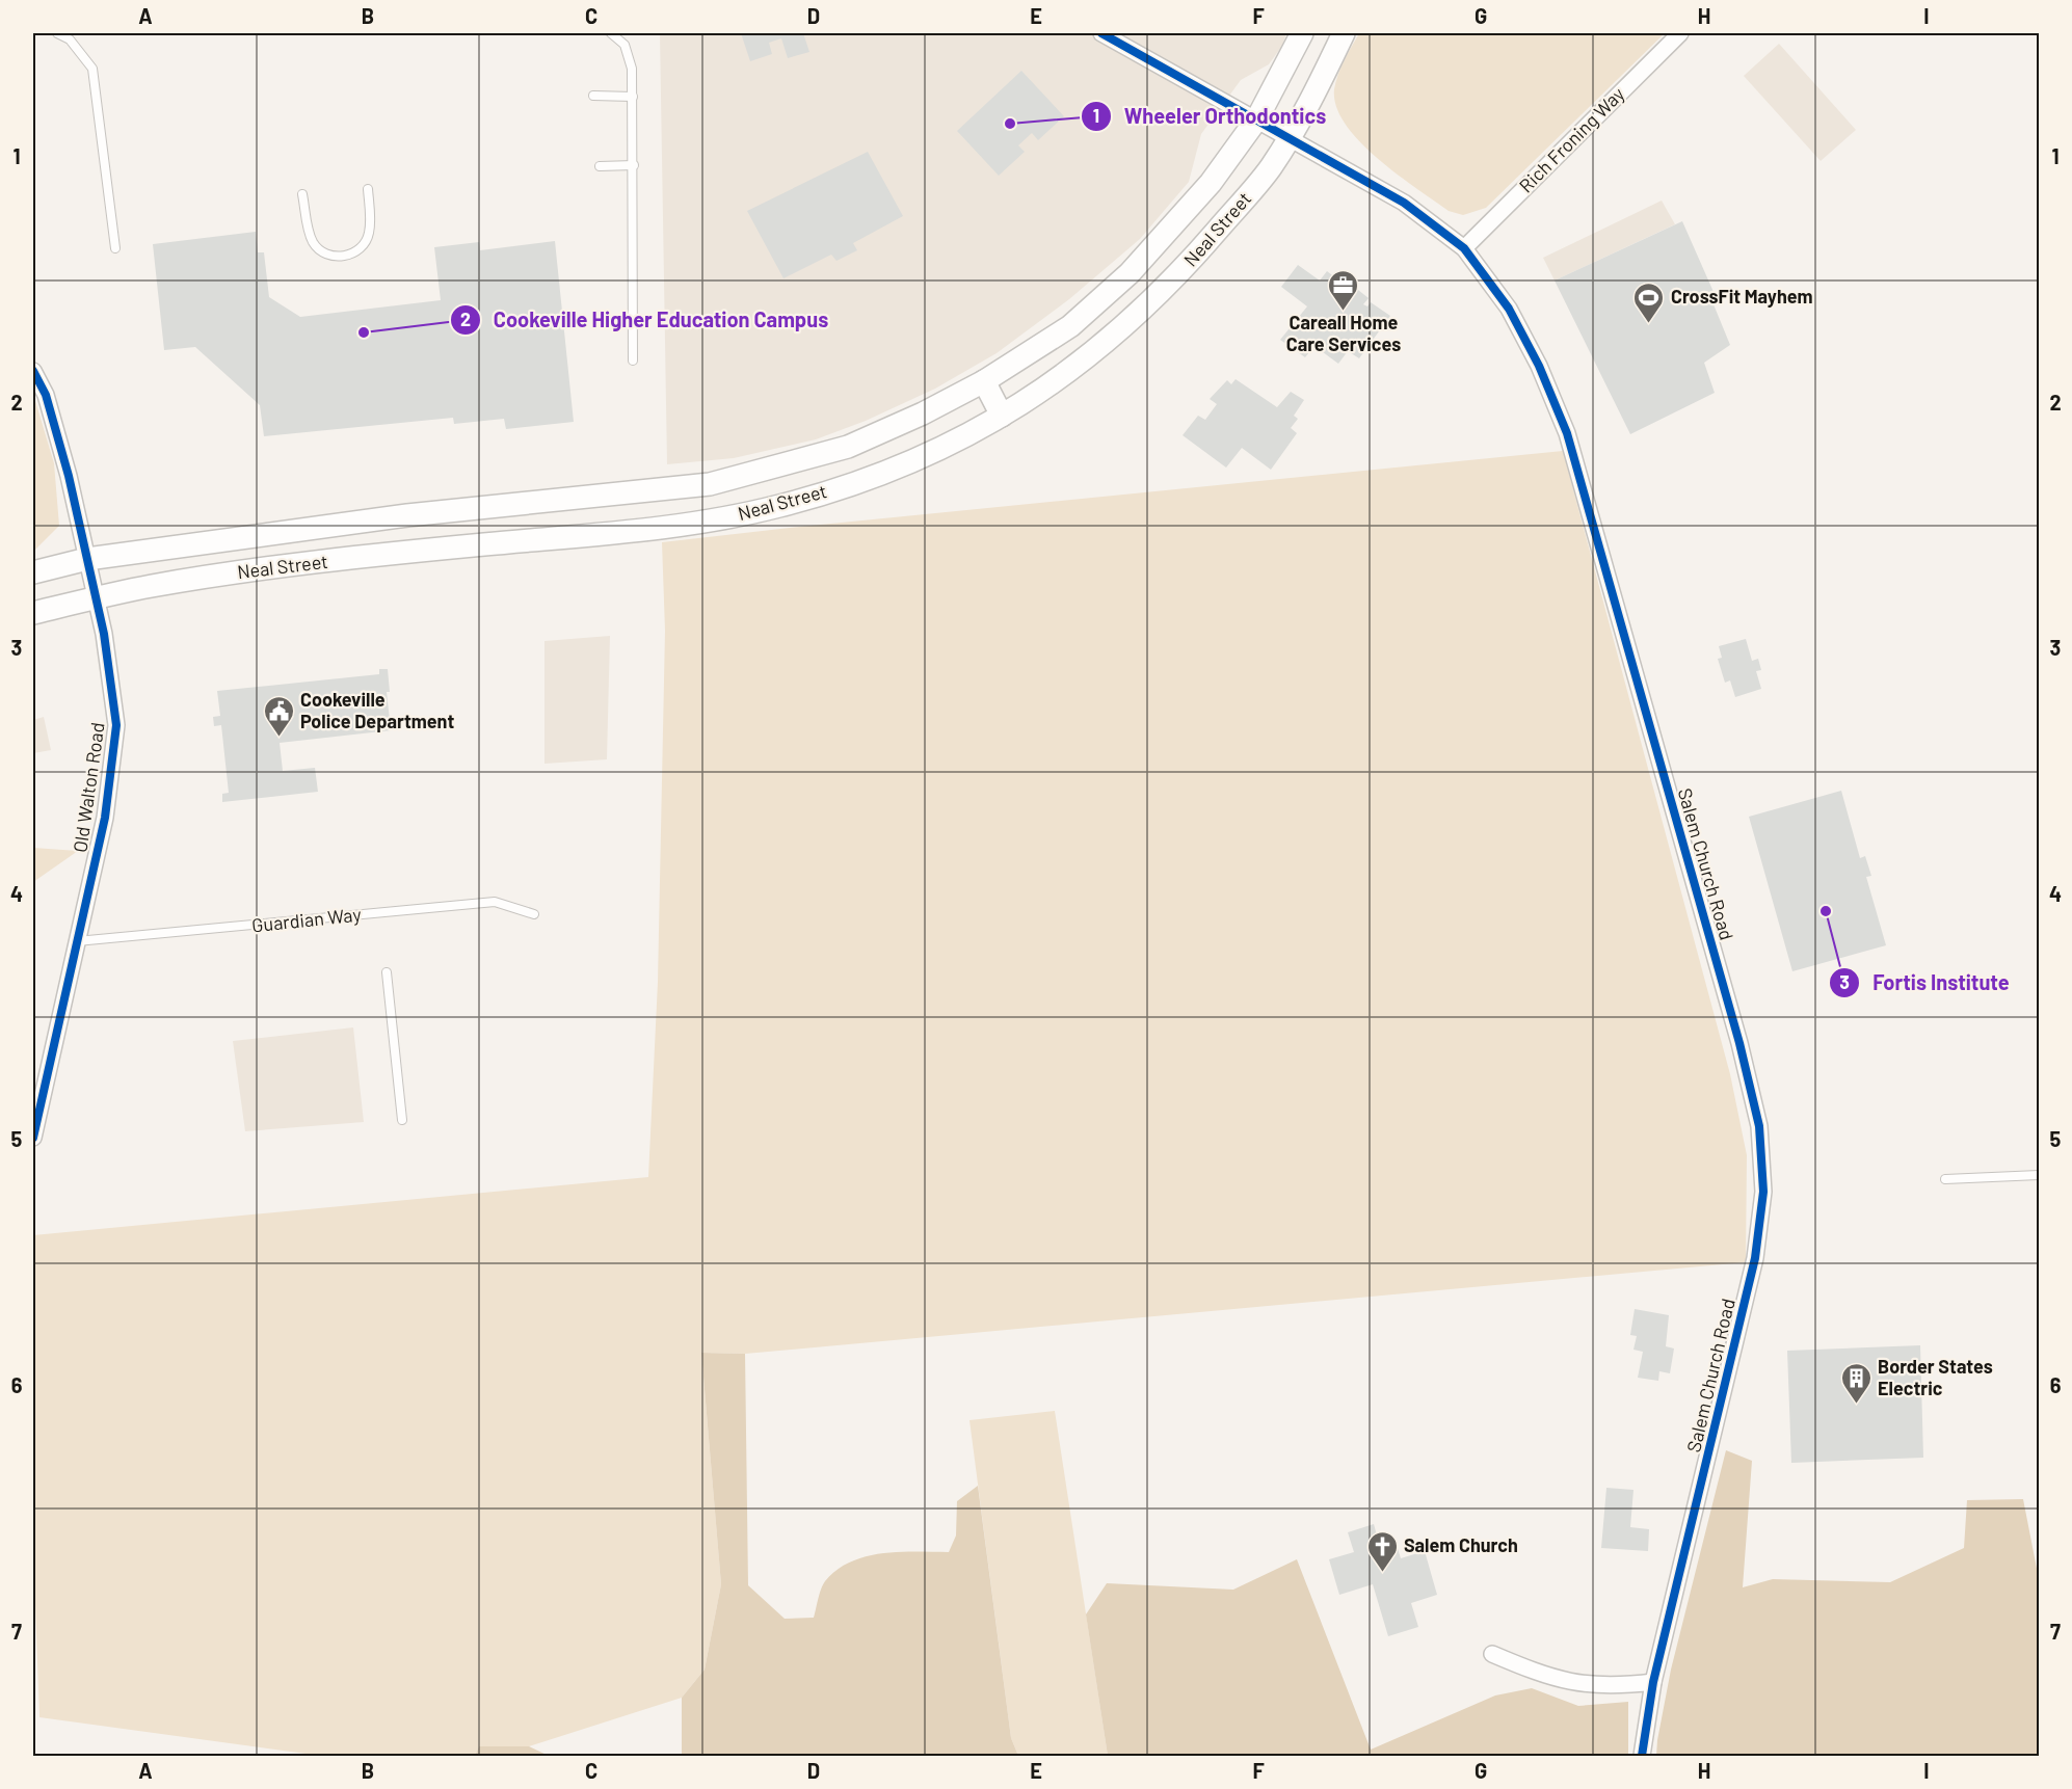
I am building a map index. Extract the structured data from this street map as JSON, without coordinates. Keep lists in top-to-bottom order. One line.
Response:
{"streets":{"main road":["Neal Street"],"street":["Rich Froning Way","Old Walton Road","Salem Church Road"],"lane":["Guardian Way"]},"crossings":[["Rich Froning Way","Salem Church Road"],["Neal Street","Old Walton Road"],["Neal Street","Salem Church Road"],["Old Walton Road","Guardian Way"]],"places":{"other":["Wheeler Orthodontics","Cookeville Higher Education Campus","Fortis Institute"],"office":["Careall Home Care Services"],"sports":["CrossFit Mayhem"],"public building":["Cookeville Police Department"],"building":["Border States Electric"],"church":["Salem Church"]},"grid":{"columns":["A","B","C","D","E","F","G","H","I"],"rows":["1","2","3","4","5","6","7"]}}
